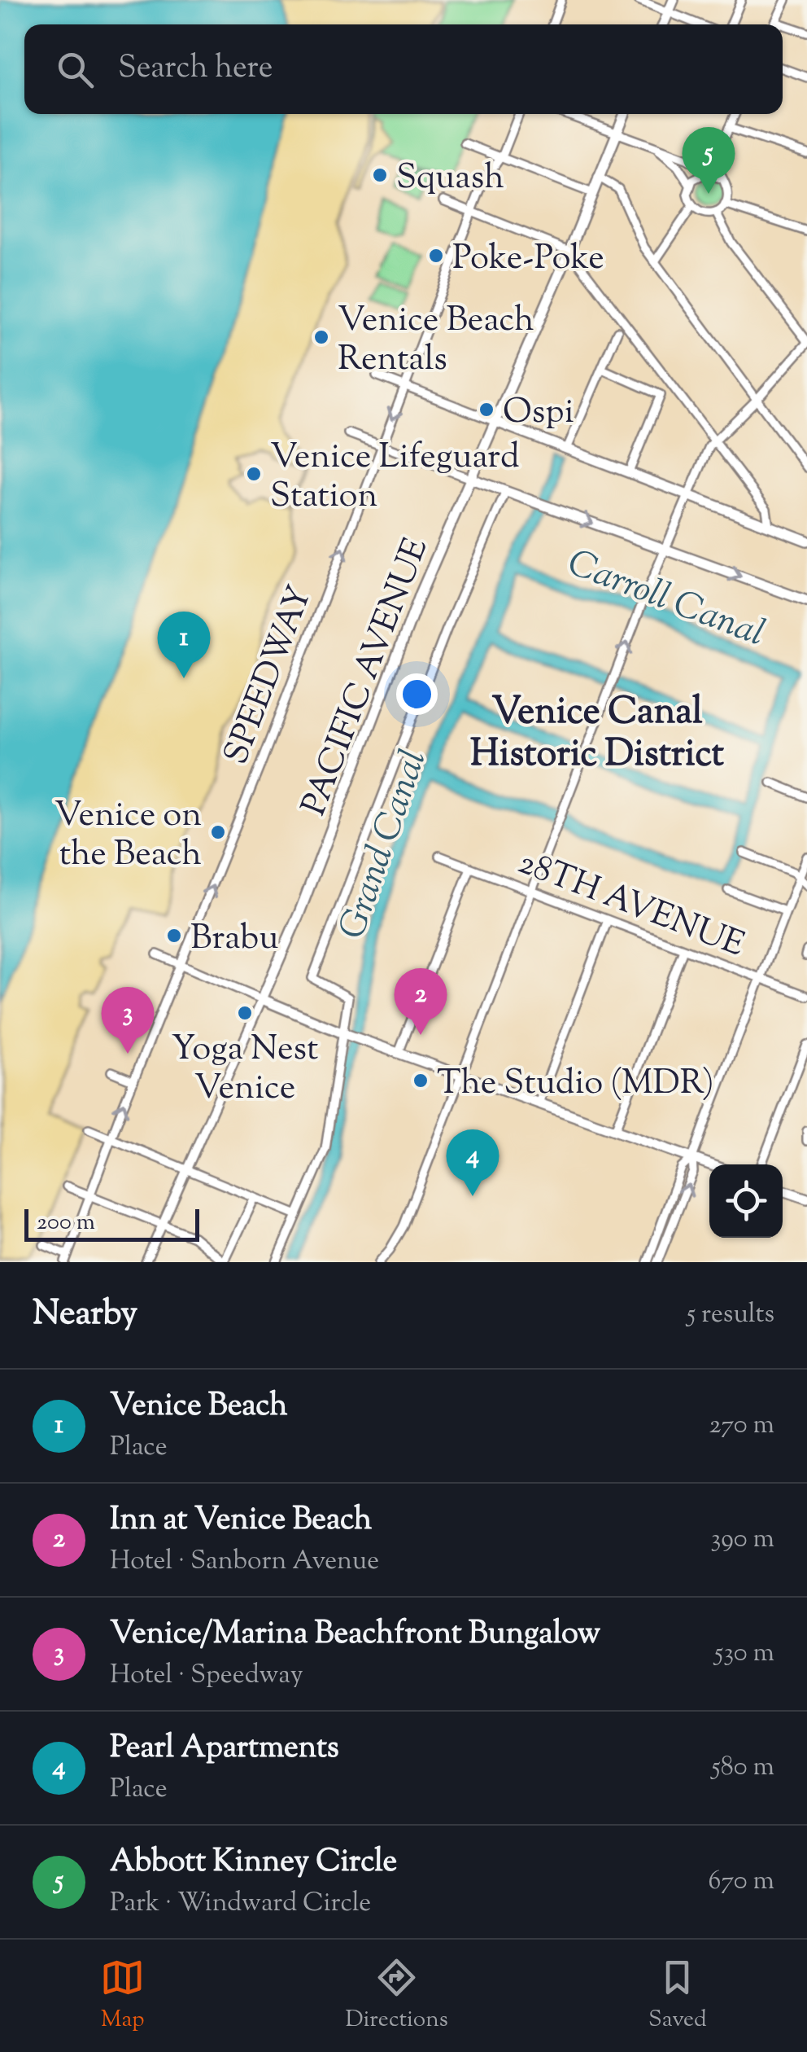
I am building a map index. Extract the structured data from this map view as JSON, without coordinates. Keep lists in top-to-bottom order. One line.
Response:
{"streets":{"main road":["PACIFIC AVENUE"],"street":["SPEEDWAY","28TH AVENUE"]},"one_way":["SPEEDWAY"],"districts":["Venice Canal Historic District"],"water":["Carroll Canal","Grand Canal"],"places":["Squash","Poke-Poke","Venice Beach Rentals","Ospi","Venice Lifeguard Station","Venice on the Beach","Brabu","Yoga Nest Venice","The Studio (MDR)"],"scale_bar":"200 m","page":{"search":"Search here","pins":["5","1","2","3","4"],"scale":"200 m","heading":["Nearby","5 results"],"list":[{"mark":"1","name":"Venice Beach","note":"Place","value":"270 m"},{"mark":"2","name":"Inn at Venice Beach","note":"Hotel · Sanborn Avenue","value":"390 m"},{"mark":"3","name":"Venice/Marina Beachfront Bungalow","note":"Hotel · Speedway","value":"530 m"},{"mark":"4","name":"Pearl Apartments","note":"Place","value":"580 m"},{"mark":"5","name":"Abbott Kinney Circle","note":"Park · Windward Circle","value":"670 m"}],"nav":["Map","Directions","Saved"]}}
